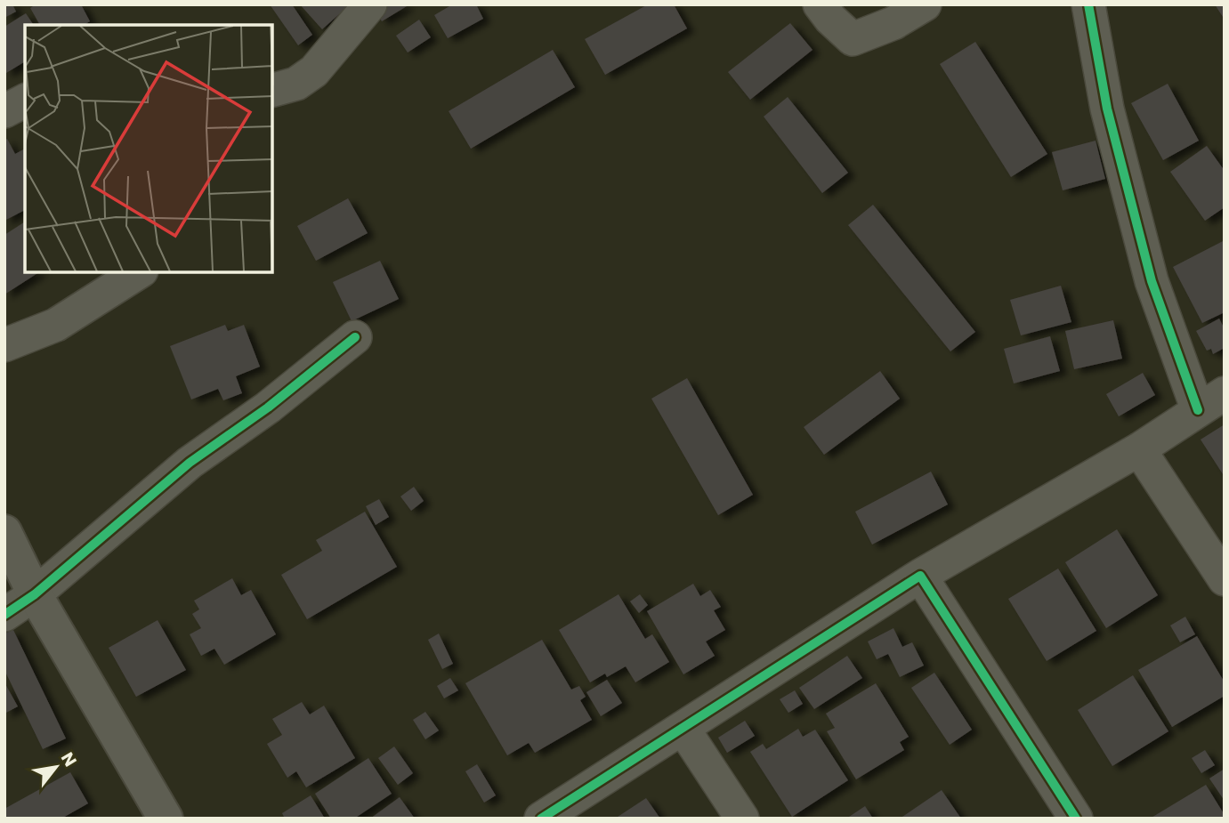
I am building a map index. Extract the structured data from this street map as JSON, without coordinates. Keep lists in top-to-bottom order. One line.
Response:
{"north":"top right"}
